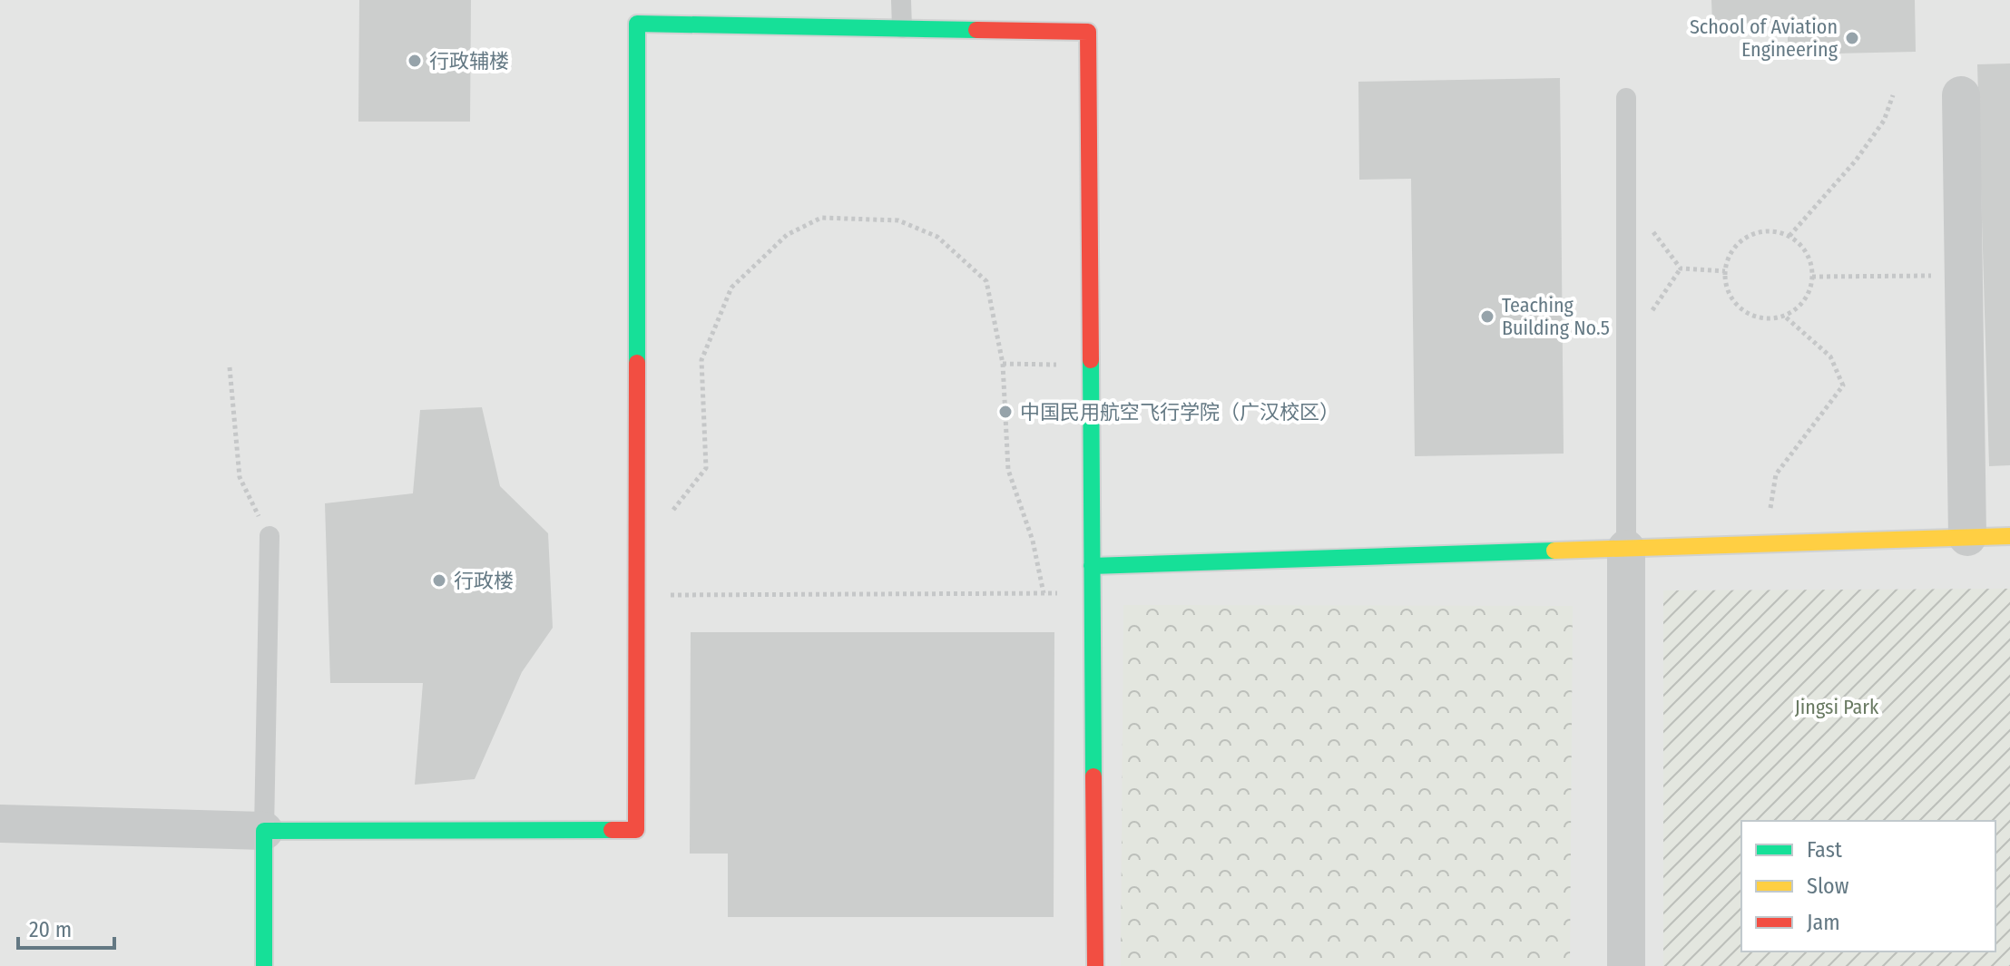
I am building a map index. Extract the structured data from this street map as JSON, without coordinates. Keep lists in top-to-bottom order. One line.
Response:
{"parks":["Jingsi Park"],"places":["School of Aviation Engineering","行政辅楼","Teaching Building No.5","中国民用航空飞行学院（广汉校区）","行政楼"],"legend":["Fast","Slow","Jam"],"scale_bar":"20 m"}
